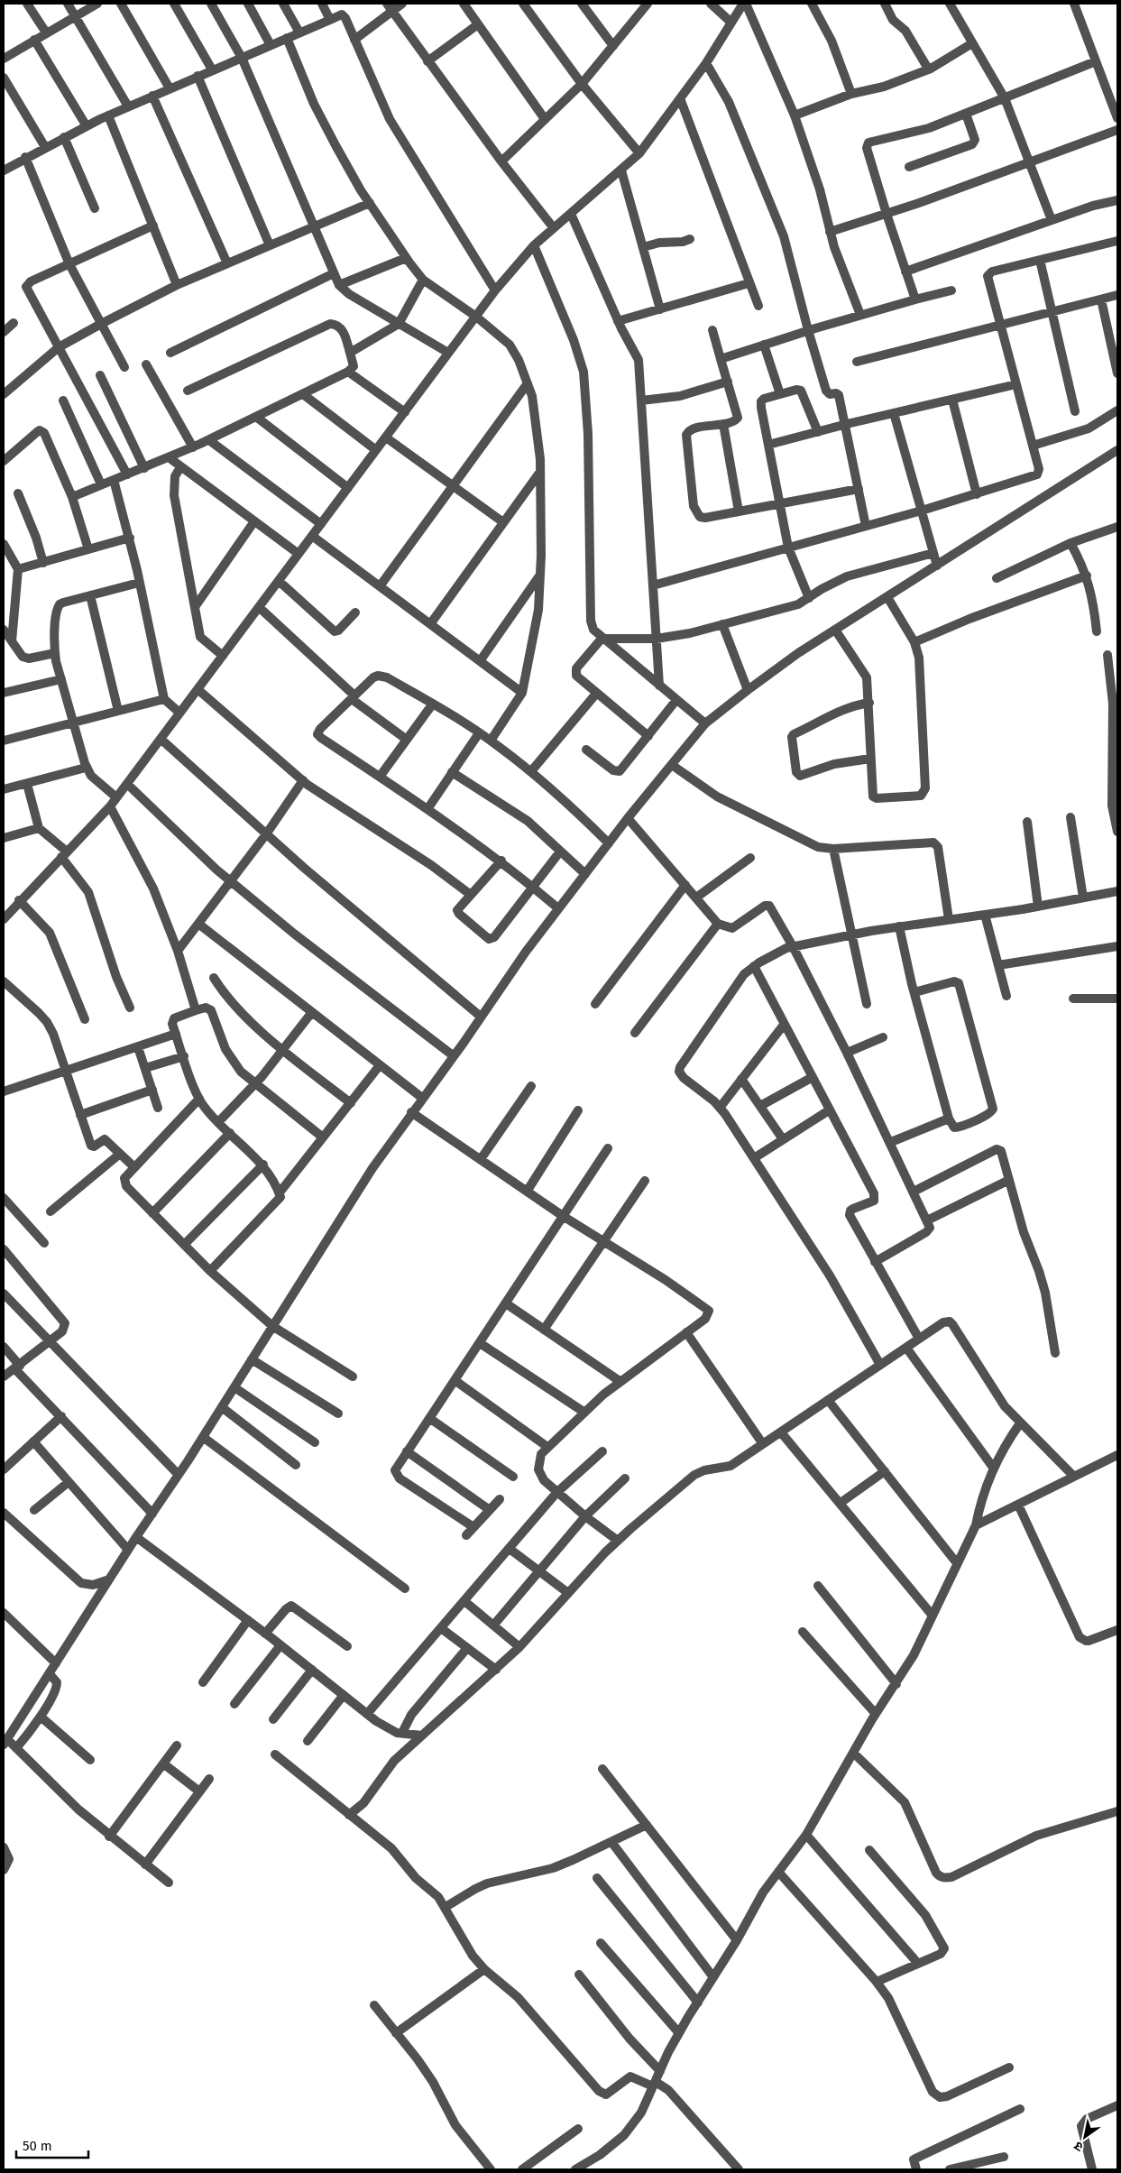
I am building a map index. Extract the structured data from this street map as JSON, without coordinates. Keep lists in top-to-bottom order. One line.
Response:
{"scale_bar":"50 m","north":"bottom left"}
